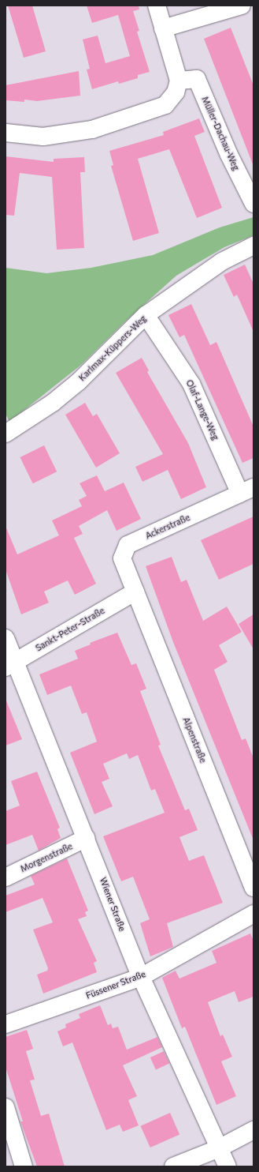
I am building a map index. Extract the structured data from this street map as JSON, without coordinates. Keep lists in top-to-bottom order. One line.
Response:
{"streets":{"street":["Müller-Dachau-Weg","Karlmax-Küppers-Weg","Olaf-Lange-Weg","Ackerstraße","Sankt-Peter-Straße","Alpenstraße","Morgenstraße","Wiener Straße","Füssener Straße"]},"crossings":[["Karlmax-Küppers-Weg","Olaf-Lange-Weg"],["Olaf-Lange-Weg","Ackerstraße"],["Ackerstraße","Sankt-Peter-Straße"],["Ackerstraße","Alpenstraße"],["Sankt-Peter-Straße","Alpenstraße"],["Sankt-Peter-Straße","Wiener Straße"],["Morgenstraße","Wiener Straße"],["Wiener Straße","Füssener Straße"]]}
